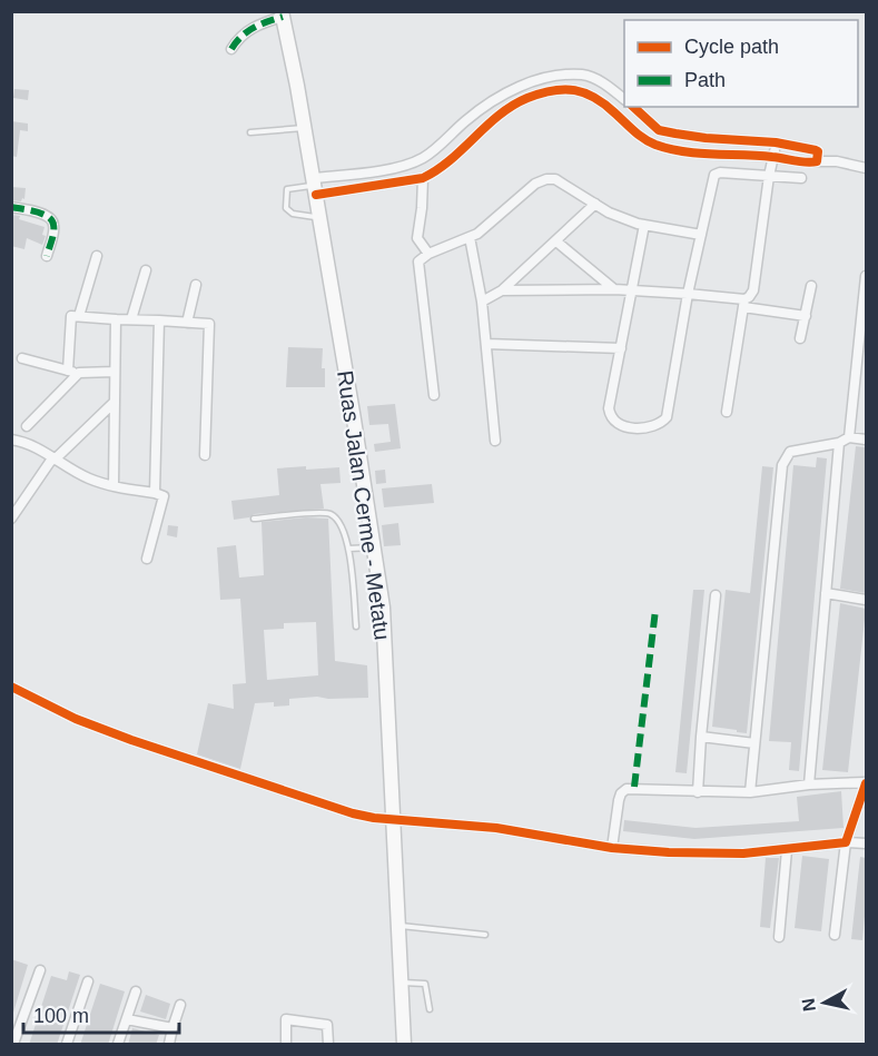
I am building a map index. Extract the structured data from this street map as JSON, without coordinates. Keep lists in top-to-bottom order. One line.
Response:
{"streets":{"main road":["Ruas Jalan Cerme - Metatu"]},"legend":["Cycle path","Path"],"scale_bar":"100 m","north":"left"}
